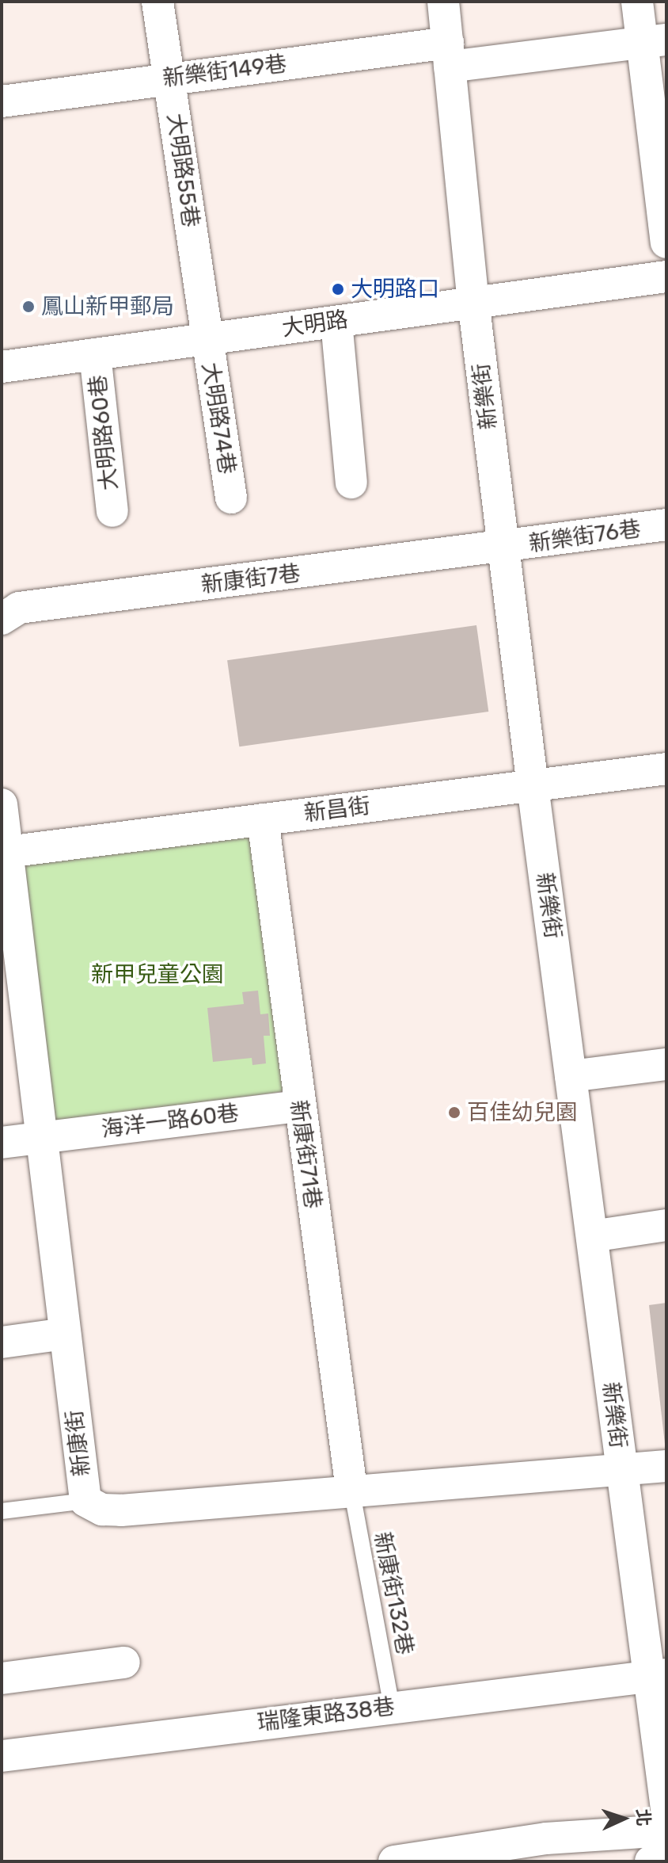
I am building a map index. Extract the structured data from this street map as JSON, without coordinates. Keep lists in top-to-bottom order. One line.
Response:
{"streets":{"street":["新樂街149巷","大明路55巷","大明路","新樂街","大明路74巷","大明路60巷","新樂街76巷","新康街7巷","新昌街","海洋一路60巷","新康街71巷","新康街","瑞隆東路38巷"],"lane":["新康街132巷"]},"crossings":[["新樂街149巷","大明路55巷"],["新樂街149巷","新樂街"],["大明路55巷","大明路"],["大明路55巷","大明路74巷"],["大明路","新樂街"],["大明路","大明路74巷"],["大明路","大明路60巷"],["新樂街","新樂街76巷"],["新樂街","新康街7巷"],["新樂街","新昌街"],["新樂街","新康街"],["新樂街","瑞隆東路38巷"],["新樂街76巷","新康街7巷"],["新昌街","新康街71巷"],["新昌街","新康街"],["海洋一路60巷","新康街71巷"],["海洋一路60巷","新康街"],["新康街71巷","新康街"],["新康街71巷","新康街132巷"],["新康街","新康街132巷"],["新康街132巷","瑞隆東路38巷"]],"parks":["新甲兒童公園"],"places":["大明路口","鳳山新甲郵局","百佳幼兒園"],"north":"right"}
